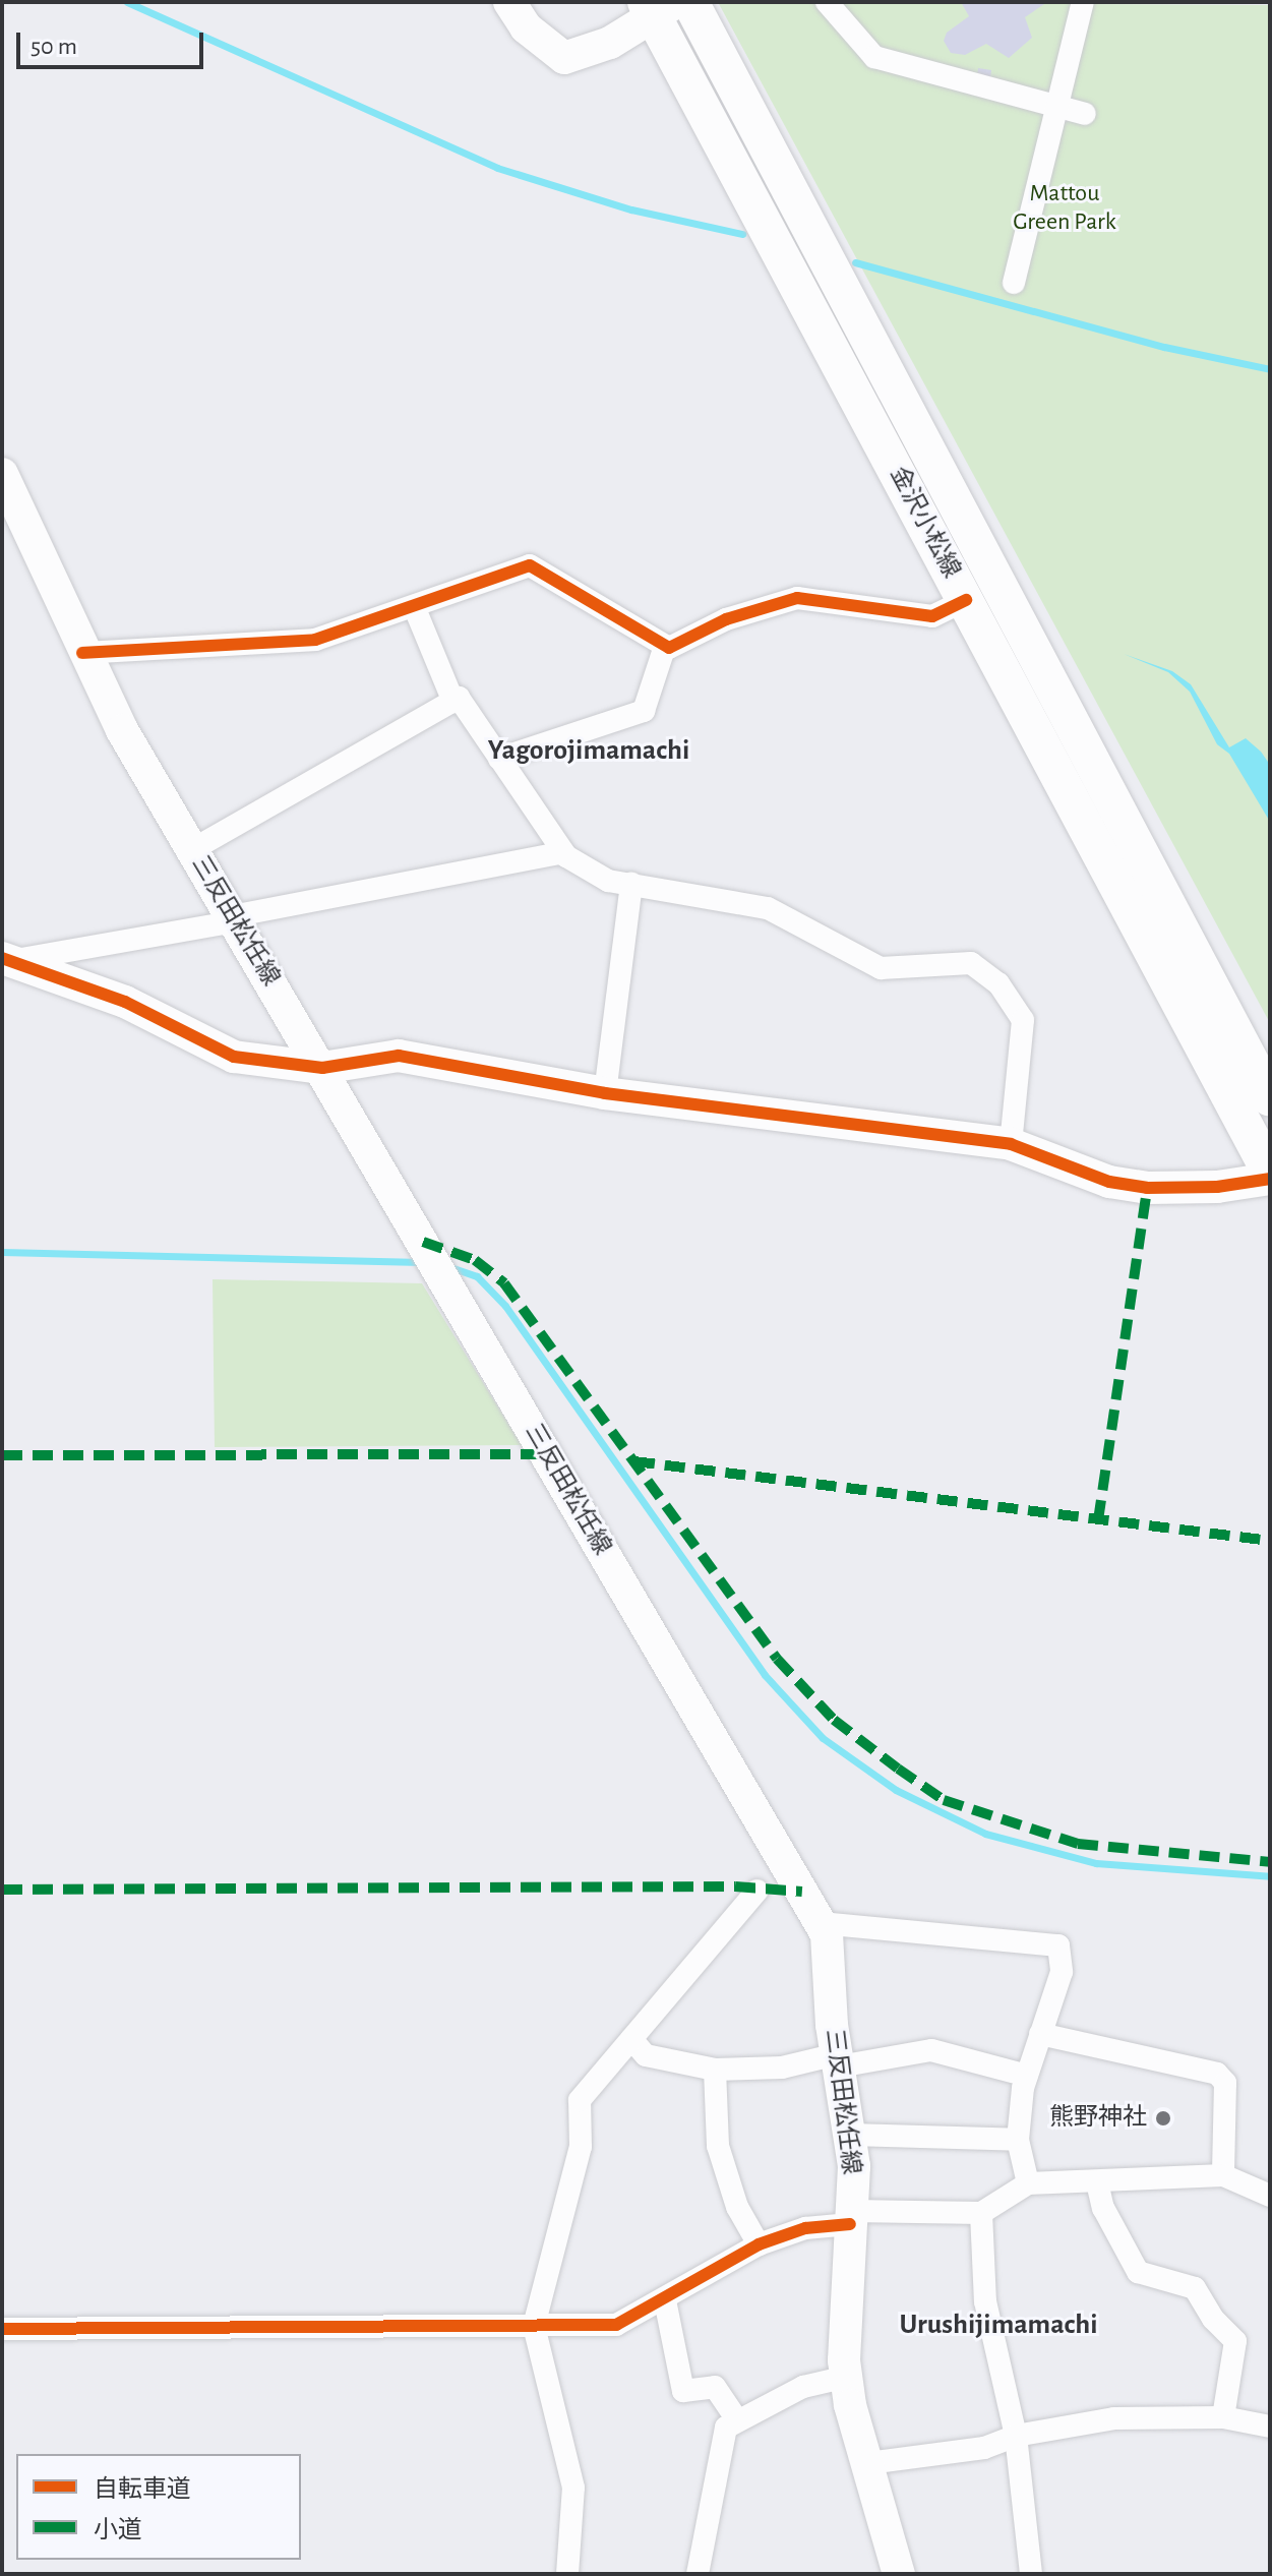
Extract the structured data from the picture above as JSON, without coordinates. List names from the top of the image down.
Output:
{
  "streets": {
    "main road": ["金沢小松線", "三反田松任線"]
  },
  "districts": ["Yagorojimamachi", "Urushijimamachi"],
  "parks": ["Mattou Green Park"],
  "places": ["熊野神社"],
  "legend": ["自転車道", "小道"],
  "scale_bar": "50 m"
}
